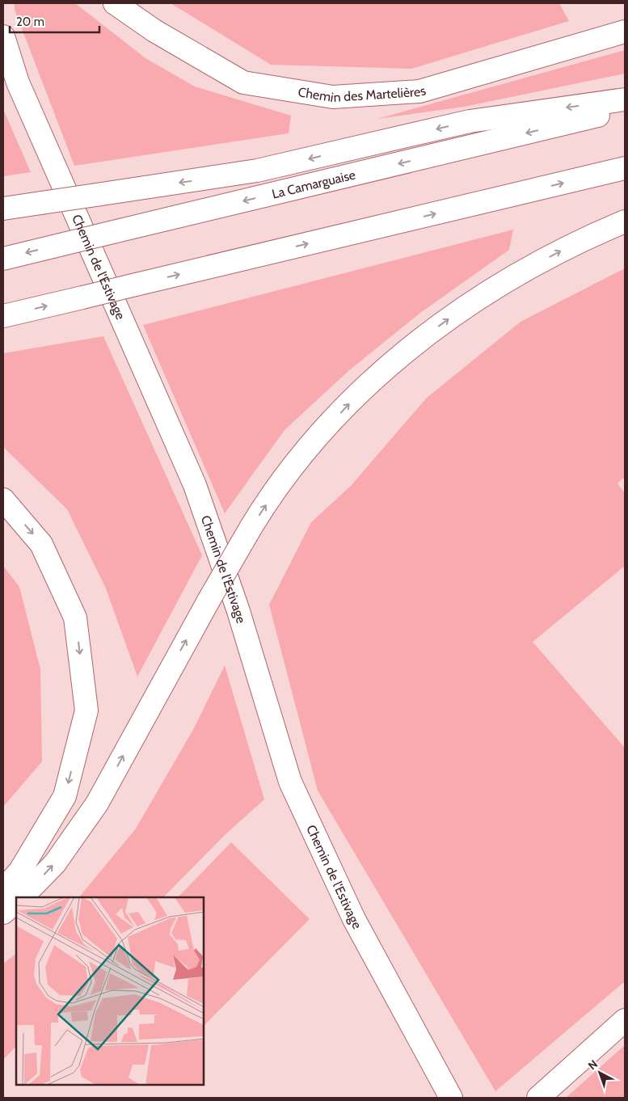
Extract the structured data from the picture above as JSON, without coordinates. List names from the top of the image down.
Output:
{
  "streets": {
    "main road": ["Chemin des Martelières", "La Camarguaise", "Chemin de l'Estivage"]
  },
  "scale_bar": "20 m",
  "north": "top left"
}
